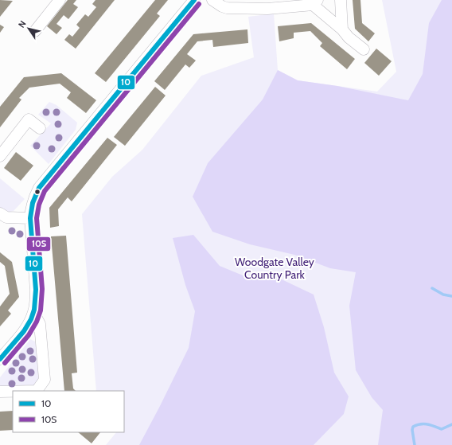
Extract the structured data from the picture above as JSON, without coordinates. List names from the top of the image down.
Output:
{
  "parks": ["Woodgate Valley Country Park"],
  "lines": ["transit line 10", "transit line 10S"],
  "legend": ["10", "10S"],
  "north": "top left"
}
